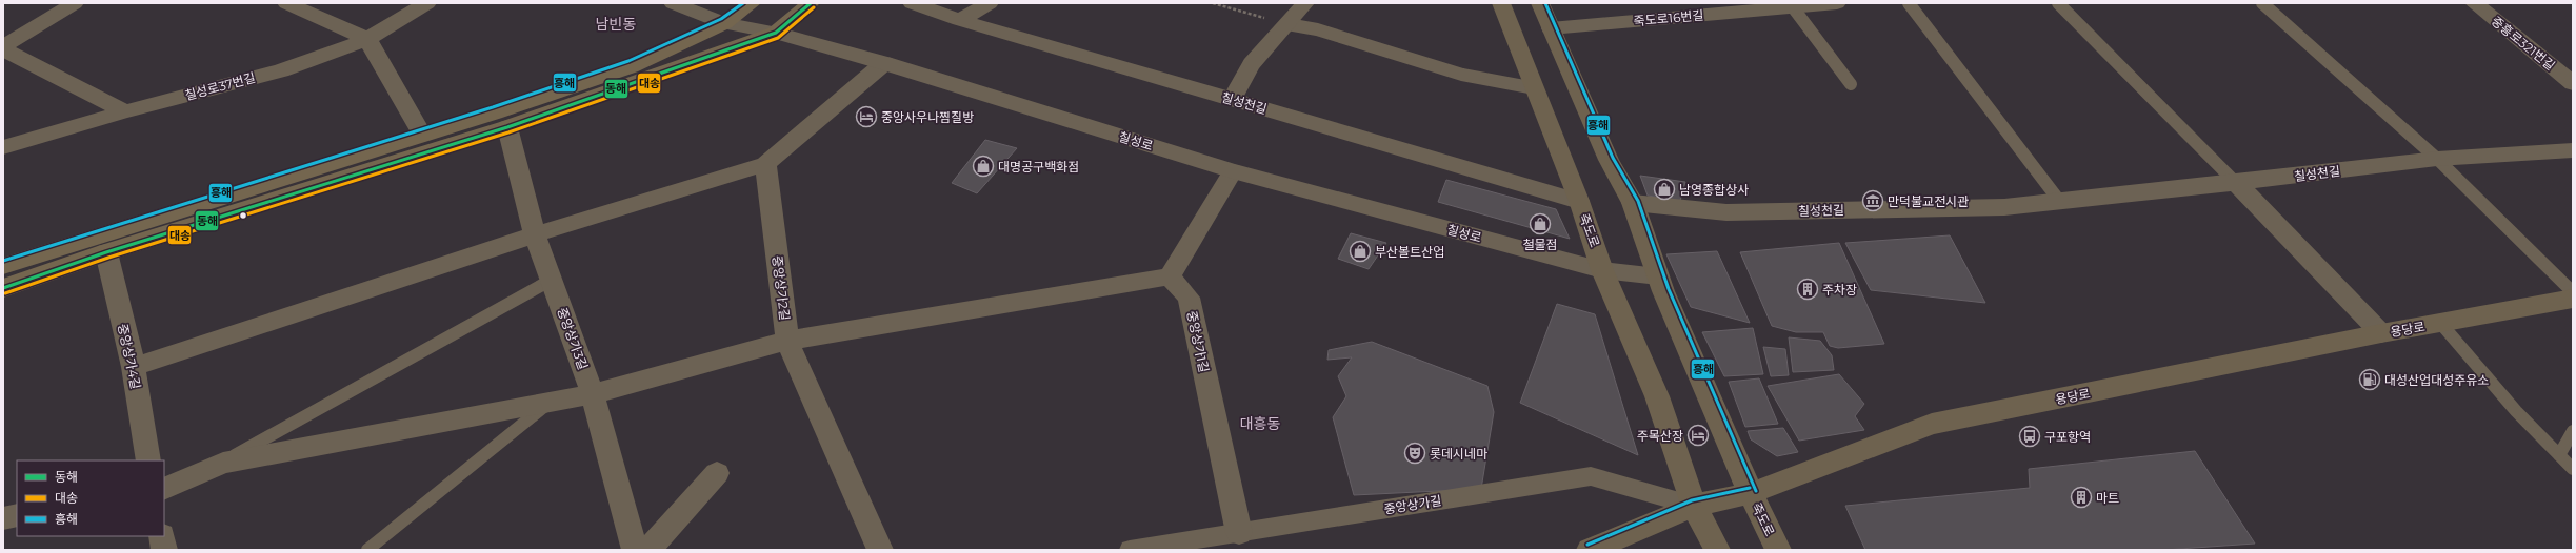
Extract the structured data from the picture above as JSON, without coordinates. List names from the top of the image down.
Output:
{
  "streets": {
    "main road": ["죽도로", "용당로"],
    "street": [
      "죽도로16번길",
      "중흥로321번길",
      "칠성로37번길",
      "칠성천길",
      "칠성로",
      "중앙상가2길",
      "중앙상가3길",
      "중앙상가1길",
      "중앙상가4길",
      "중앙상가길"
    ]
  },
  "crossings": [
    ["죽도로16번길", "죽도로"],
    ["칠성천길", "죽도로"],
    ["칠성로", "죽도로"],
    ["죽도로", "용당로"],
    ["죽도로", "중앙상가길"],
    ["용당로", "중앙상가길"],
    ["중앙상가1길", "중앙상가길"]
  ],
  "districts": ["남빈동", "대흥동"],
  "places": {
    "hotel": ["중앙사우나찜질방", "주목산장"],
    "shop": [
      "대명공구백화점",
      "남영종합상사",
      "철물점",
      "부산볼트산업"
    ],
    "museum": ["만덕불교전시관"],
    "building": ["주차장", "마트"],
    "fuel station": ["대성산업대성주유소"],
    "bus stop": ["구포항역"],
    "theatre": ["롯데시네마"]
  },
  "lines": ["transit line 동해", "transit line 흥해", "transit line 대송"],
  "legend": ["동해", "대송", "흥해"]
}
